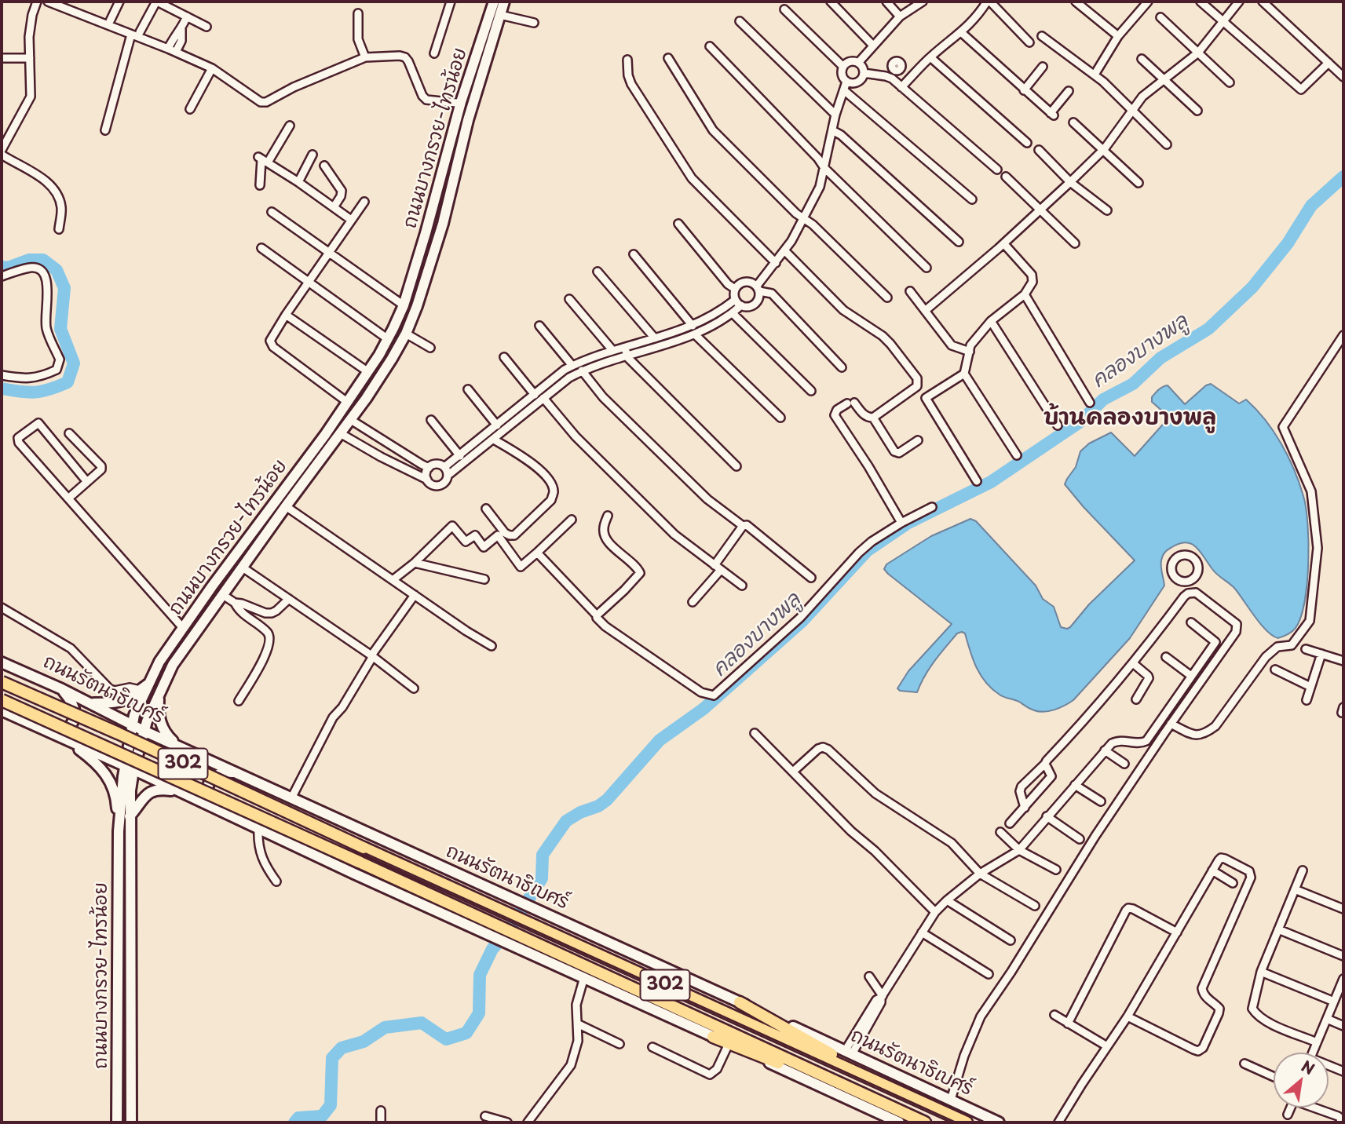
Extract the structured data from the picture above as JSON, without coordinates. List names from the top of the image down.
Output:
{
  "streets": {
    "main road": ["ถนนบางกรวย-ไทรน้อย", "ถนนรัตนาธิเบศร์", "302"]
  },
  "crossings": [
    ["ถนนบางกรวย-ไทรน้อย", "ถนนรัตนาธิเบศร์"],
    ["ถนนบางกรวย-ไทรน้อย", "302"]
  ],
  "districts": ["บ้านคลองบางพลู"],
  "water": ["คลองบางพลู"],
  "north": "top right"
}
